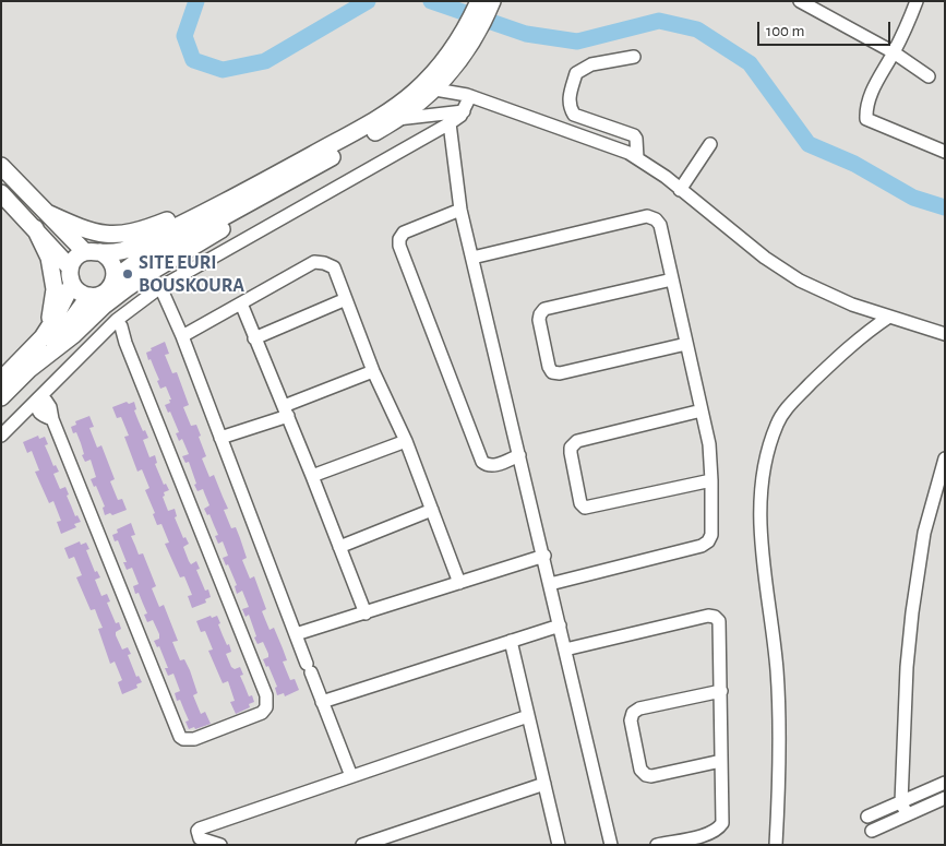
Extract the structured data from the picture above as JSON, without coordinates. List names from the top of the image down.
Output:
{
  "places": ["SITE EURI BOUSKOURA"],
  "scale_bar": "100 m"
}
